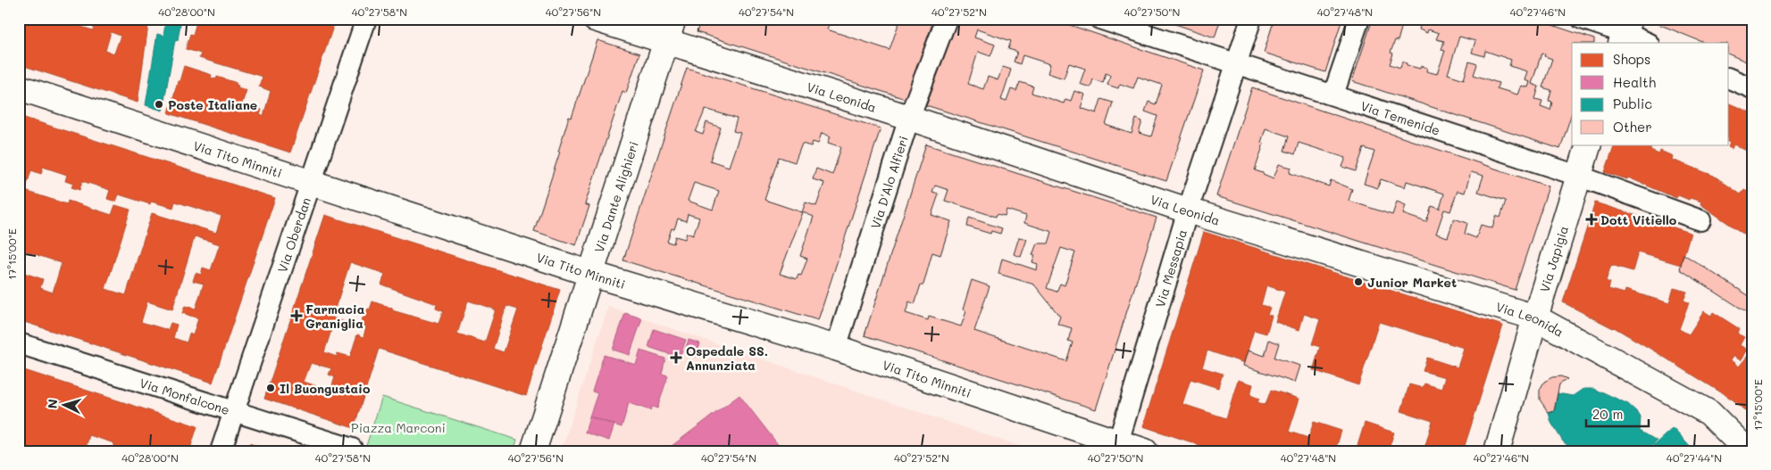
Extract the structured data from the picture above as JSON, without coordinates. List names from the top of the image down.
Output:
{
  "streets": {
    "street": [
      "Via Leonida",
      "Via Temenide",
      "Via Tito Minniti",
      "Via D'Alo Alfieri",
      "Via Dante Alighieri",
      "Via Oberdan",
      "Via Japigia",
      "Via Messapia",
      "Via Monfalcone"
    ]
  },
  "crossings": [
    ["Via Leonida", "Via D'Alo Alfieri"],
    ["Via Leonida", "Via Dante Alighieri"],
    ["Via Leonida", "Via Japigia"],
    ["Via Leonida", "Via Messapia"],
    ["Via Temenide", "Via Japigia"],
    ["Via Temenide", "Via Messapia"],
    ["Via Tito Minniti", "Via D'Alo Alfieri"],
    ["Via Tito Minniti", "Via Dante Alighieri"],
    ["Via Tito Minniti", "Via Oberdan"],
    ["Via Tito Minniti", "Via Messapia"],
    ["Via Oberdan", "Via Monfalcone"]
  ],
  "parks": ["Piazza Marconi"],
  "places": {
    "other": ["Poste Italiane", "Junior Market", "Il Buongustaio"],
    "health": ["Dott Vitiello", "Farmacia Graniglia", "Ospedale SS. Annunziata"]
  },
  "legend": [
    "Shops",
    "Health",
    "Public",
    "Other"
  ],
  "scale_bar": "20 m",
  "north": "left",
  "coordinates": [
    "40°28'00\"N",
    "40°27'58\"N",
    "40°27'56\"N",
    "40°27'54\"N",
    "40°27'52\"N",
    "40°27'50\"N",
    "40°27'48\"N",
    "40°27'46\"N",
    "17°15'00\"E",
    "40°27'44\"N"
  ]
}
